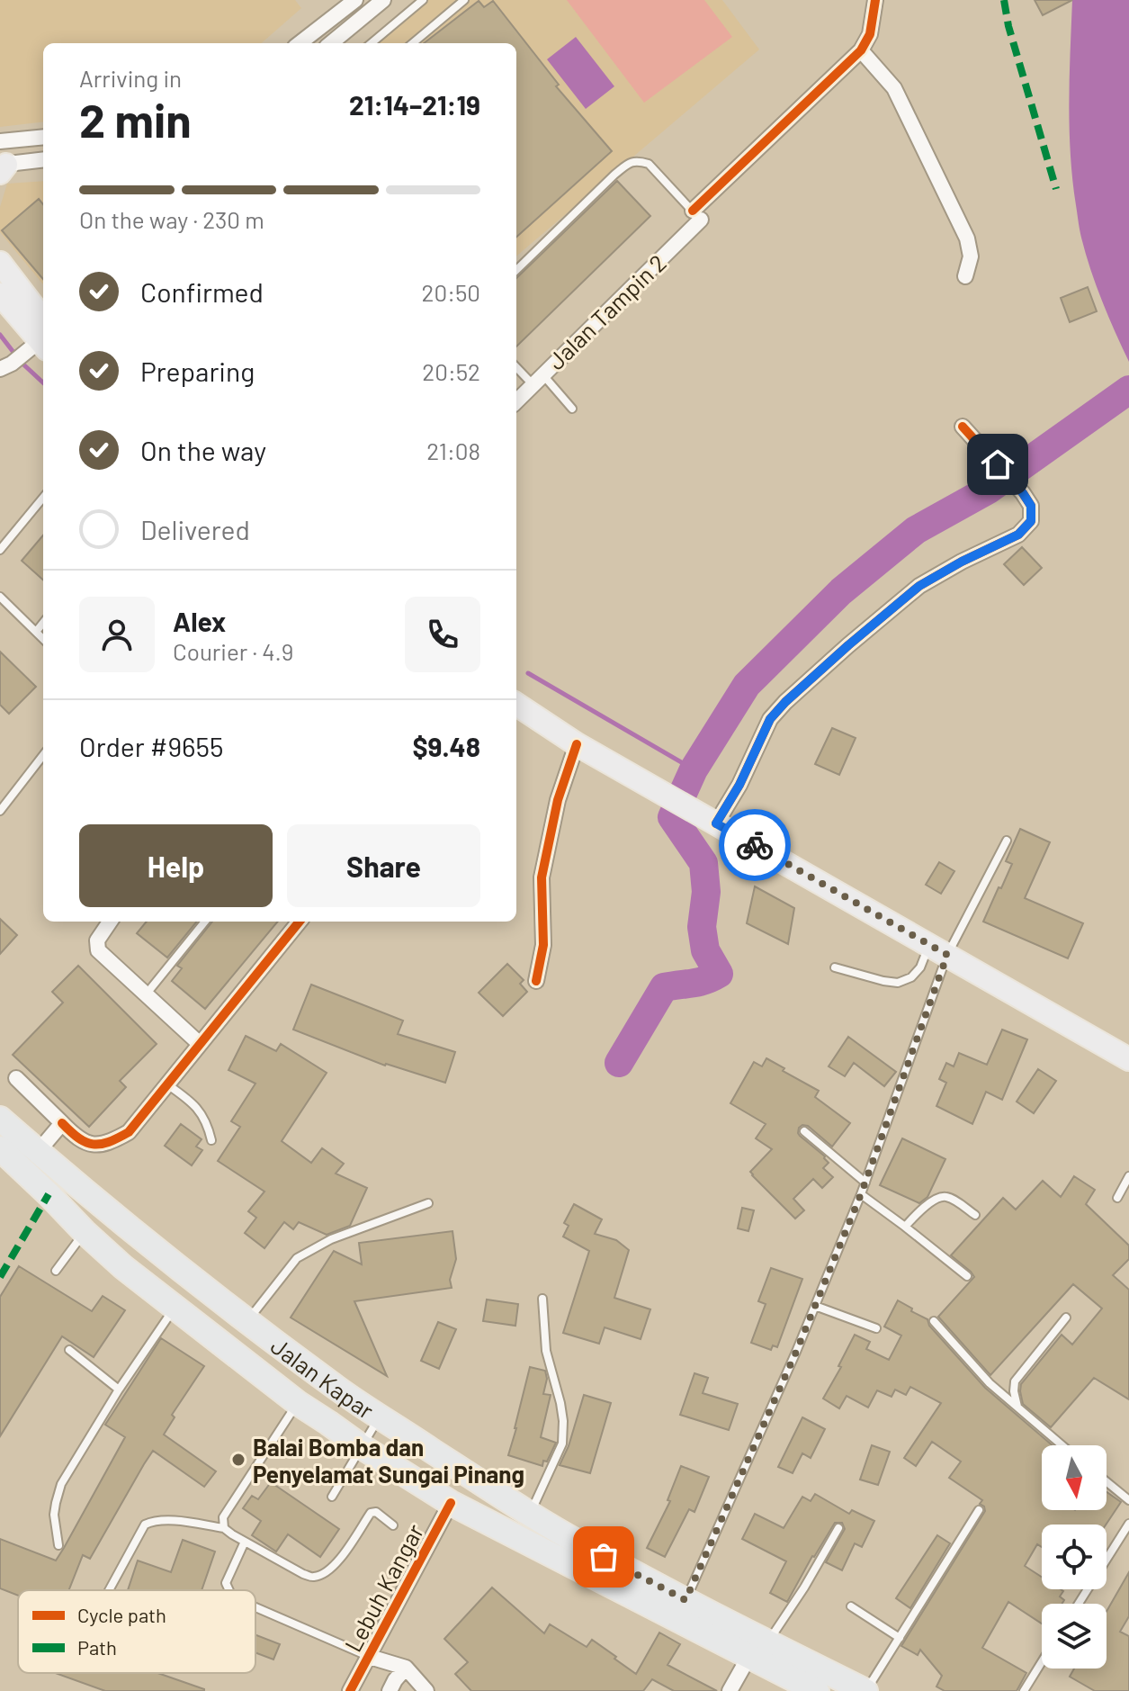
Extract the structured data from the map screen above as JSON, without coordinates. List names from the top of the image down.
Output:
{
  "streets": {
    "highway": ["Jalan Kapar"],
    "street": ["Jalan Tampin 2", "Lebuh Kangar"]
  },
  "crossings": [
    ["Jalan Kapar", "Lebuh Kangar"]
  ],
  "places": ["Balai Bomba dan Penyelamat Sungai Pinang"],
  "legend": ["Cycle path", "Path"],
  "north": "bottom",
  "page": {
    "heading": ["2 min", "Arriving in", "21:14–21:19"],
    "panel": [
      "Alex",
      "Courier · 4.9",
      "Order #9655",
      "$9.48"
    ],
    "bar": "On the way · 230 m",
    "list": [
      ["Confirmed", "20:50"],
      ["Preparing", "20:52"],
      ["On the way", "21:08"],
      "Delivered"
    ],
    "buttons": ["Help", "Share"]
  }
}
